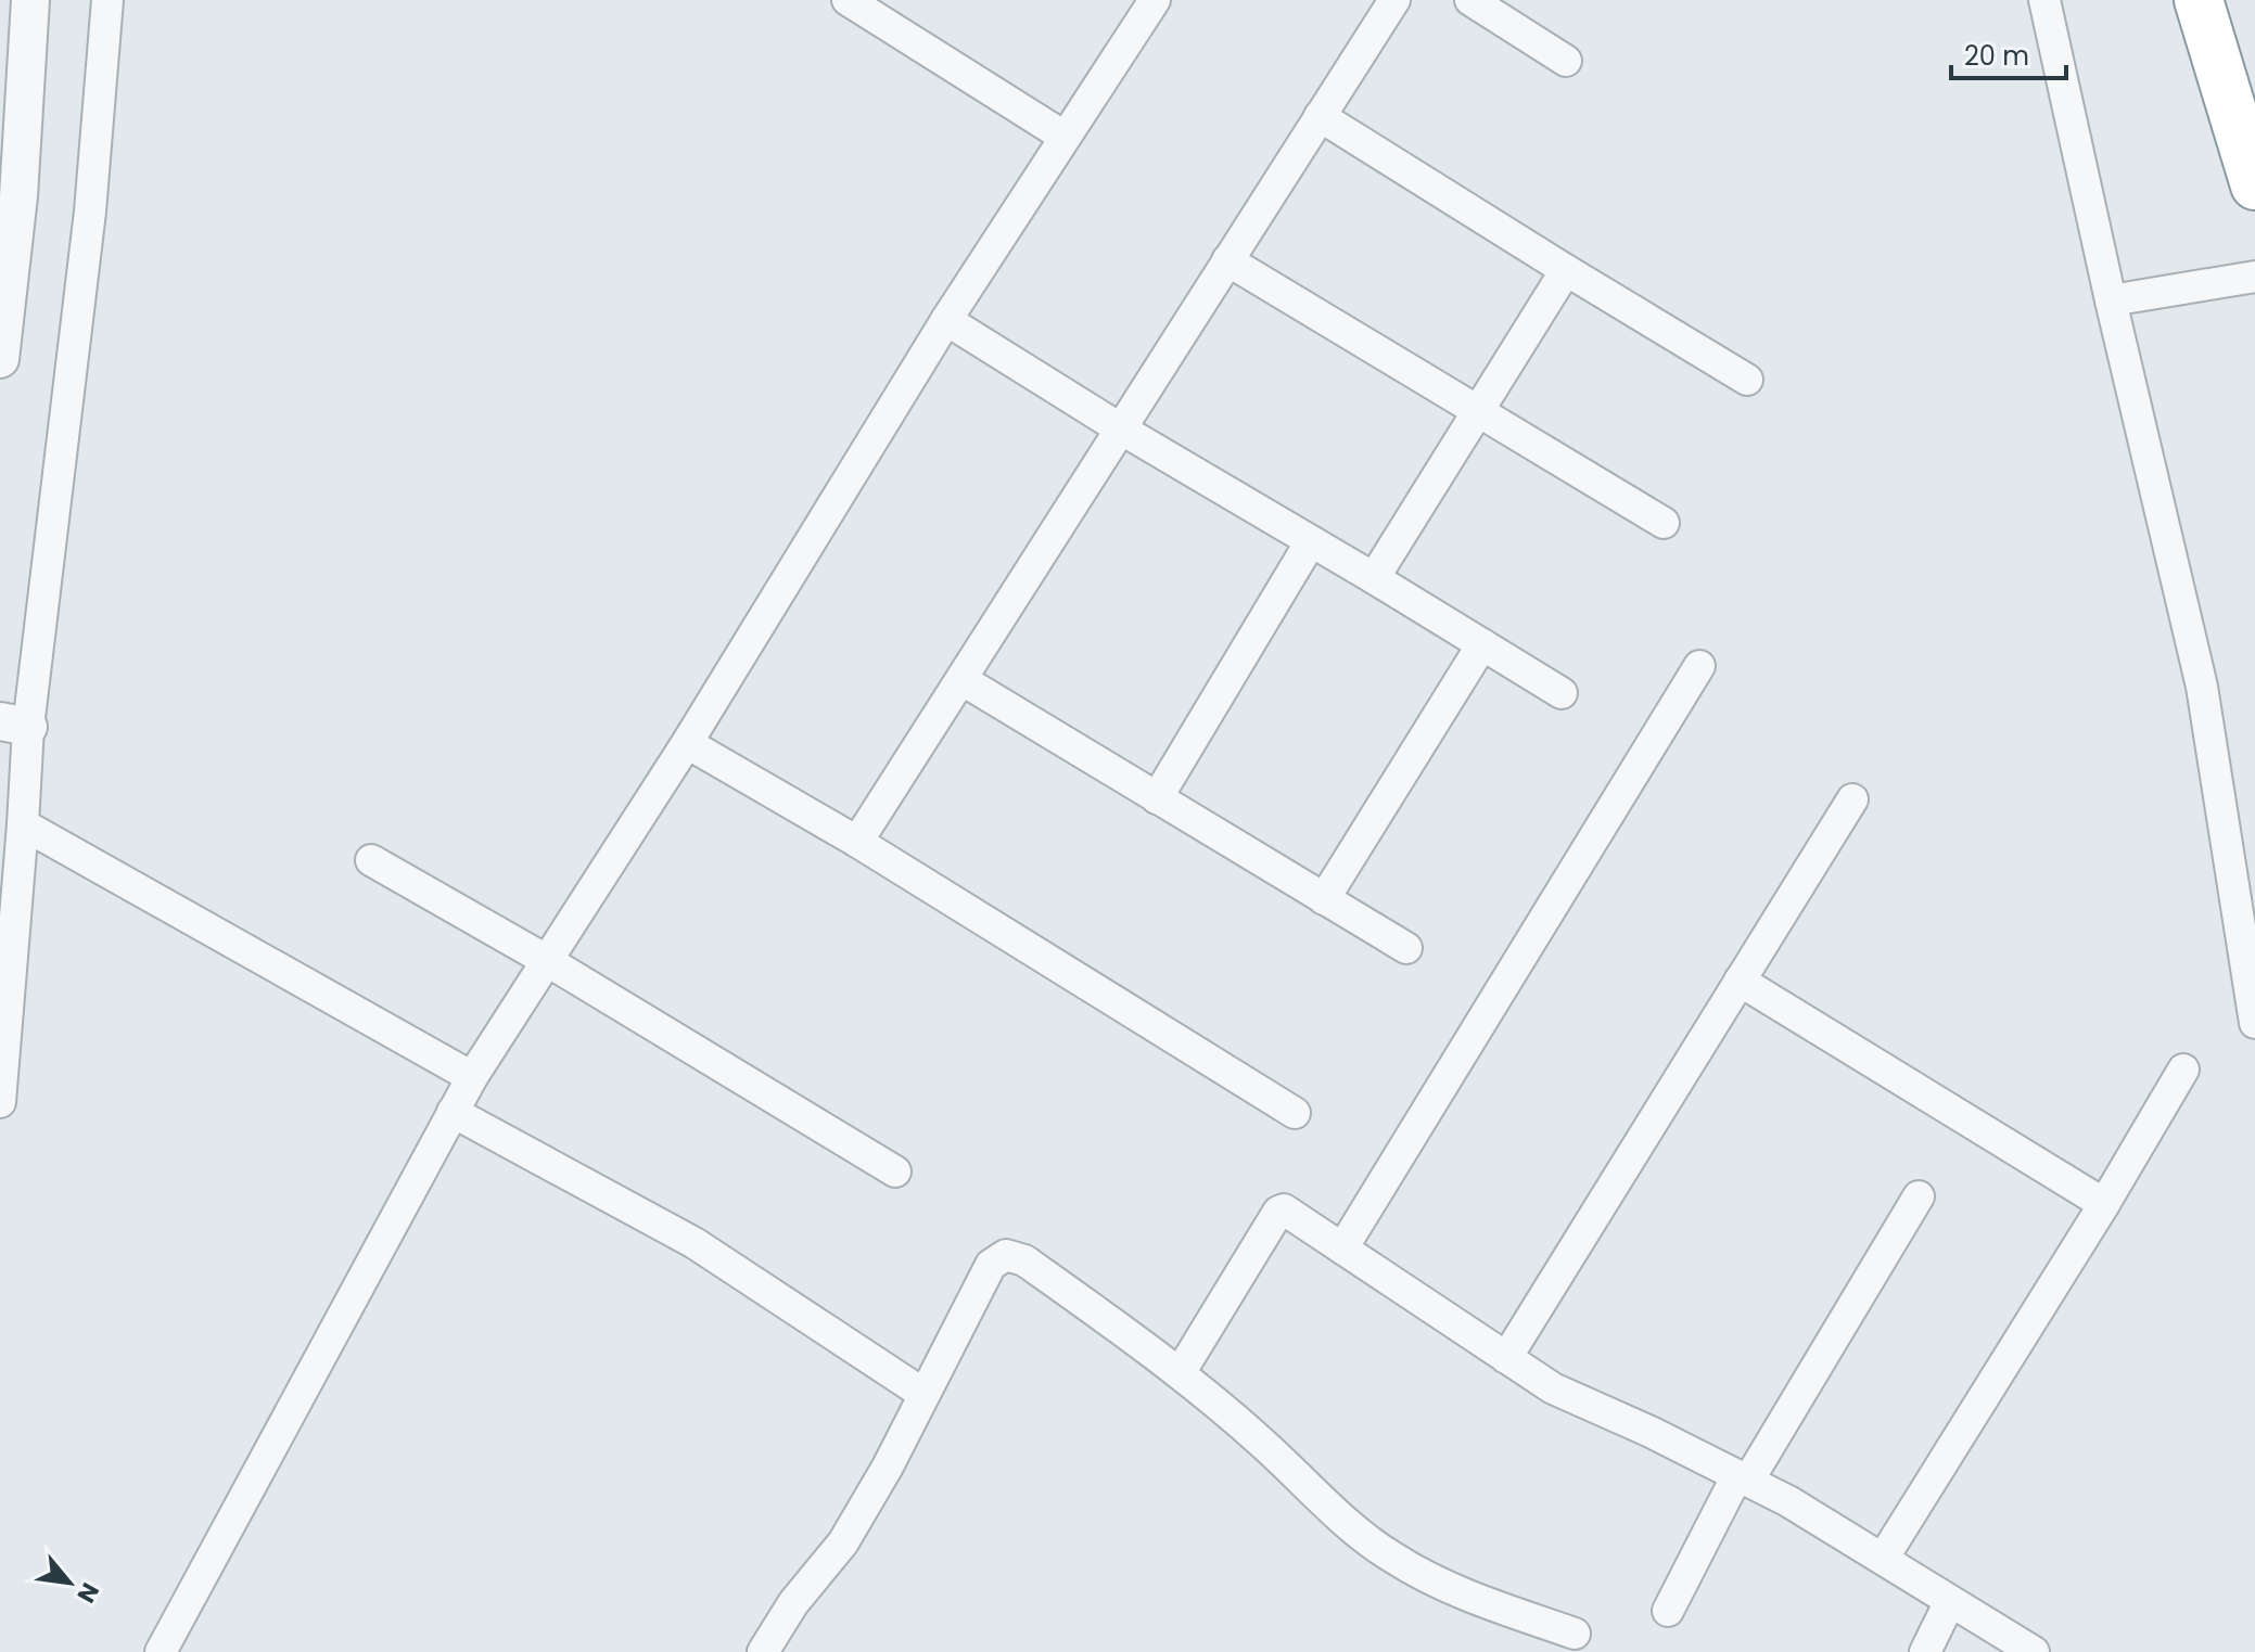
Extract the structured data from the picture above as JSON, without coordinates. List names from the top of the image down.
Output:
{
  "scale_bar": "20 m",
  "north": "bottom right"
}
